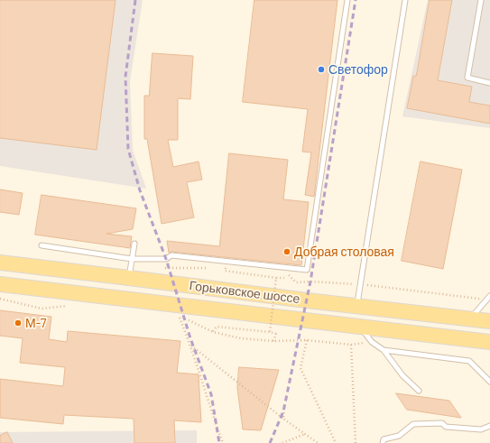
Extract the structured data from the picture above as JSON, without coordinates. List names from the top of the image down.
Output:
{
  "streets": {
    "main road": ["Горьковское шоссе"]
  },
  "places": ["Светофор", "Добрая столовая", "М-7"]
}
